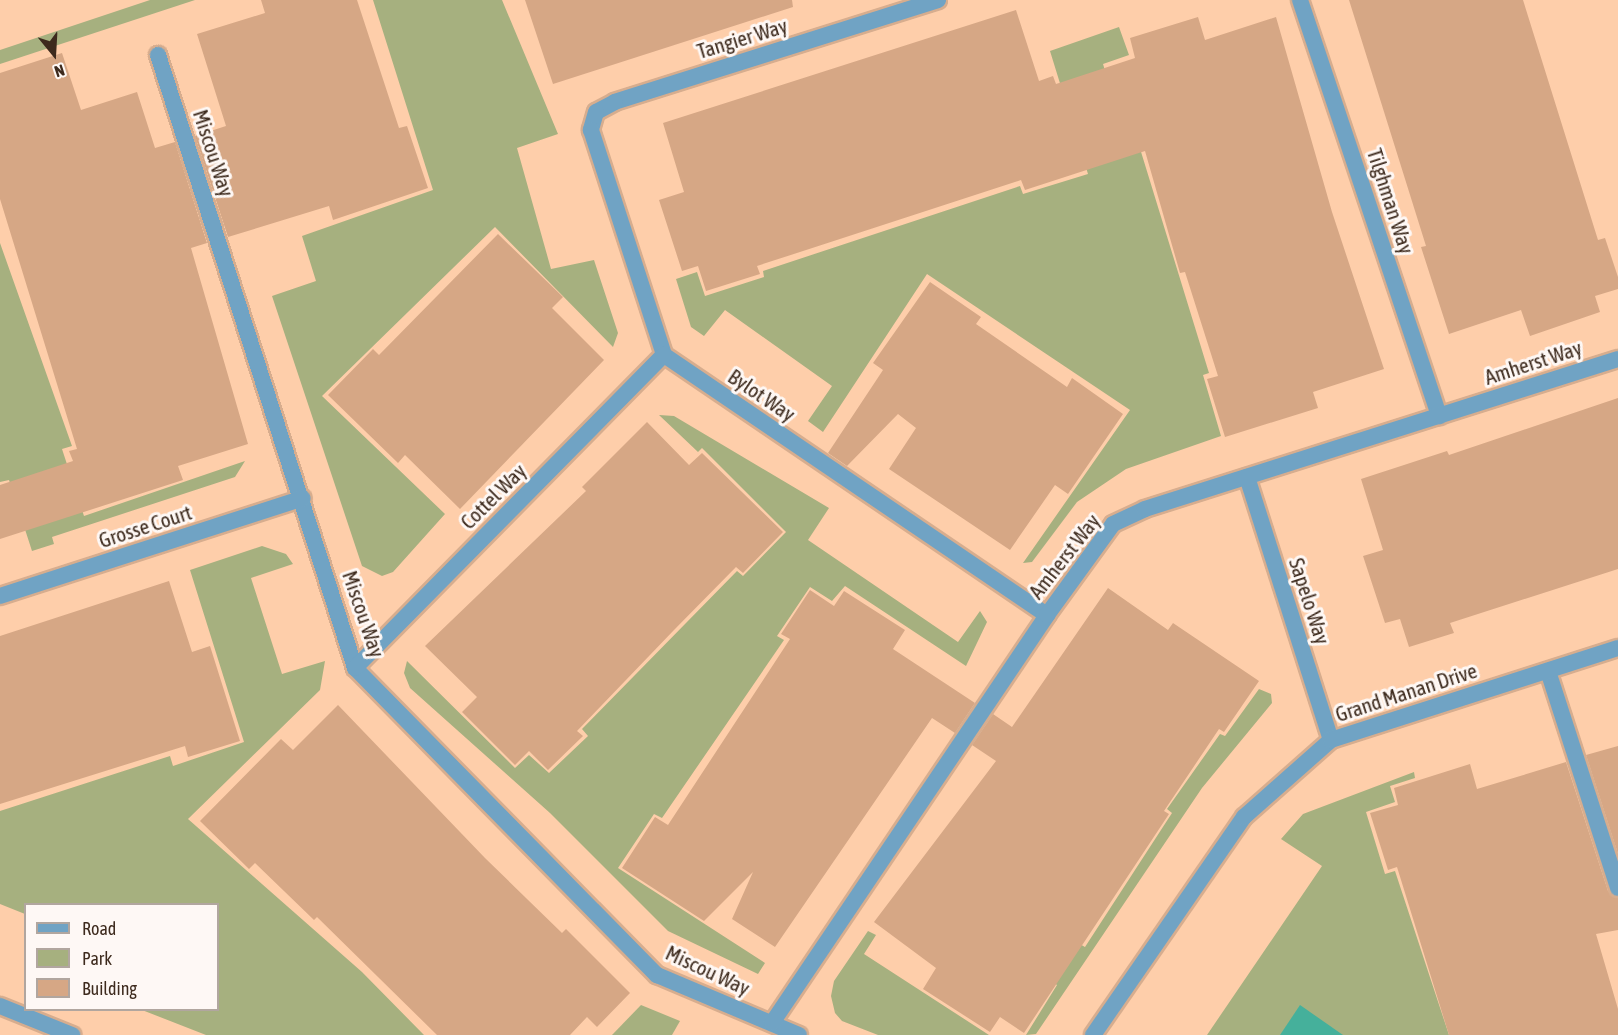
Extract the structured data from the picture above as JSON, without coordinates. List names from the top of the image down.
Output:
{
  "streets": {
    "street": [
      "Tangier Way",
      "Miscou Way",
      "Tilghman Way",
      "Amherst Way",
      "Bylot Way",
      "Cottel Way",
      "Grosse Court",
      "Sapelo Way",
      "Grand Manan Drive"
    ]
  },
  "crossings": [
    ["Tangier Way", "Bylot Way"],
    ["Tangier Way", "Cottel Way"],
    ["Miscou Way", "Amherst Way"],
    ["Miscou Way", "Cottel Way"],
    ["Miscou Way", "Grosse Court"],
    ["Tilghman Way", "Amherst Way"],
    ["Amherst Way", "Bylot Way"],
    ["Amherst Way", "Sapelo Way"],
    ["Bylot Way", "Cottel Way"],
    ["Sapelo Way", "Grand Manan Drive"]
  ],
  "legend": ["Road", "Park", "Building"],
  "north": "bottom"
}
